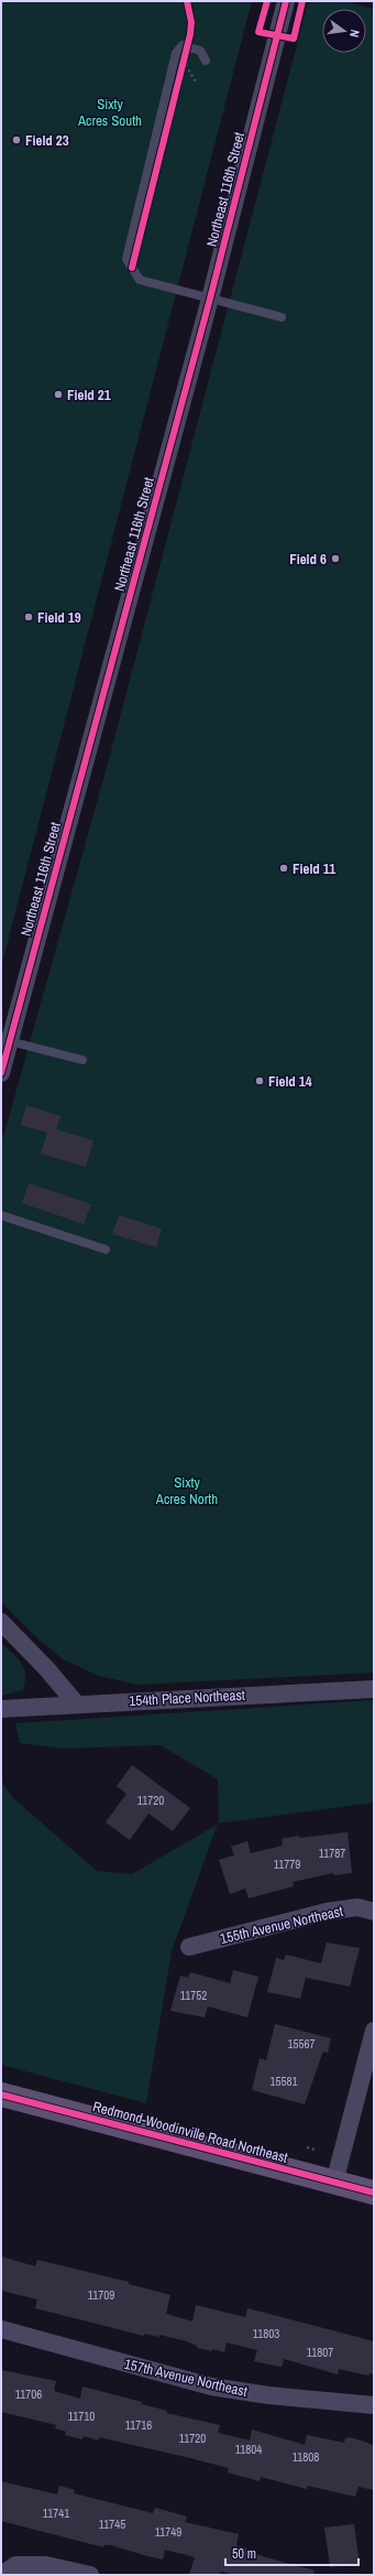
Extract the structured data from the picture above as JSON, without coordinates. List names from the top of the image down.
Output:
{
  "streets": {
    "main road": ["Redmond-Woodinville Road Northeast"],
    "street": [
      "Northeast 116th Street",
      "154th Place Northeast",
      "155th Avenue Northeast",
      "157th Avenue Northeast"
    ]
  },
  "parks": ["Sixty Acres South", "Sixty Acres North"],
  "places": [
    "Field 23",
    "Field 21",
    "Field 6",
    "Field 19",
    "Field 11",
    "Field 14"
  ],
  "house_numbers": [
    "11720",
    "11787",
    "11779",
    "11752",
    "15567",
    "15581",
    "11709",
    "11803",
    "11807",
    "11706",
    "11710",
    "11716",
    "11720",
    "11804",
    "11808",
    "11741",
    "11745",
    "11749"
  ],
  "scale_bar": "50 m",
  "north": "right"
}
